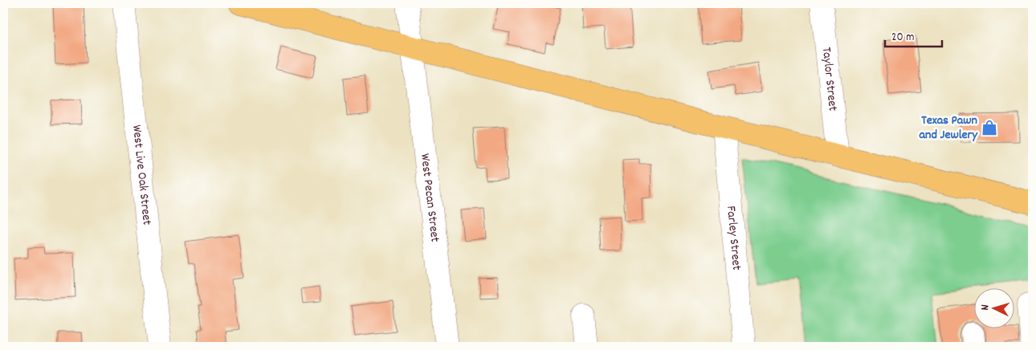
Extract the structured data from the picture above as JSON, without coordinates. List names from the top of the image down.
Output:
{
  "streets": {
    "street": [
      "Taylor Street",
      "West Live Oak Street",
      "West Pecan Street",
      "Farley Street"
    ]
  },
  "places": {
    "shop": ["Texas Pawn and Jewlery"]
  },
  "scale_bar": "20 m",
  "north": "left"
}
